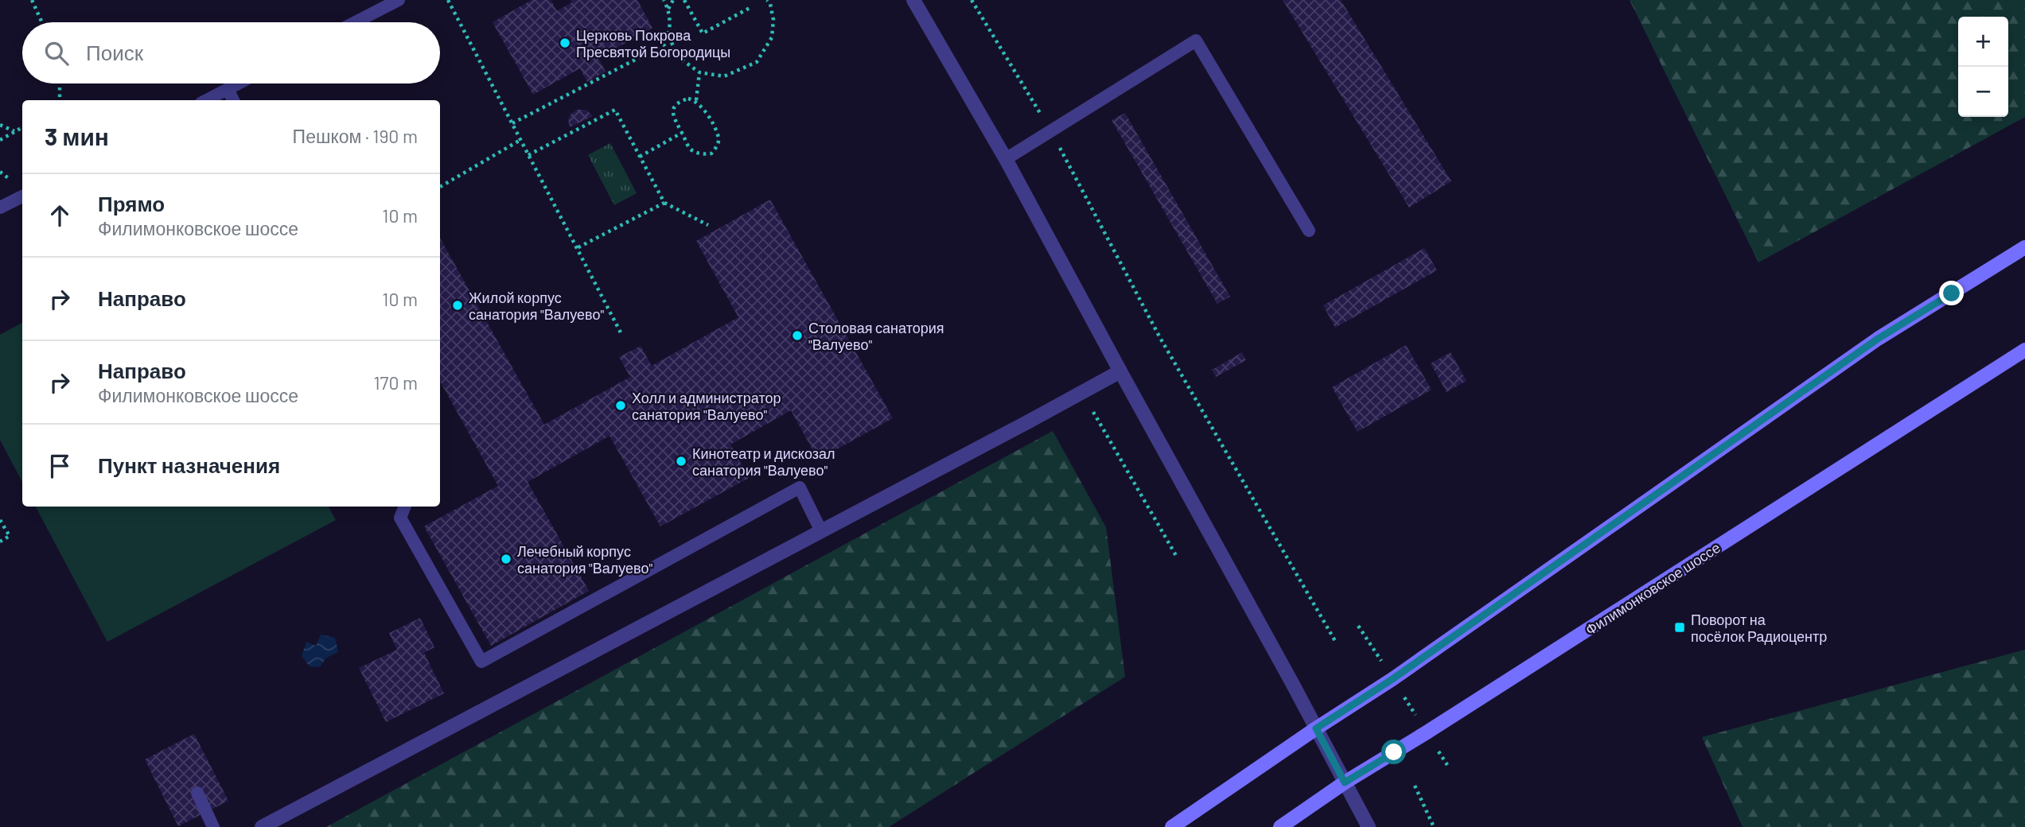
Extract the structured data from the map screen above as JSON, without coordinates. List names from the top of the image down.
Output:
{
  "streets": {
    "main road": ["Филимонковское шоссе"]
  },
  "places": {
    "other": [
      "Церковь Покрова Пресвятой Богородицы",
      "Жилой корпус санатория \"Валуево\"",
      "Столовая санатория \"Валуево\"",
      "Холл и администратор санатория \"Валуево\"",
      "Кинотеатр и дискозал санатория \"Валуево\"",
      "Лечебный корпус санатория \"Валуево\""
    ],
    "transit": ["Поворот на посёлок Радиоцентр"]
  },
  "page": {
    "map_buttons": ["+", "−"],
    "search": "Поиск",
    "heading": ["3 мин", "Пешком · 190 m"],
    "list": [
      ["Прямо", "Филимонковское шоссе", "10 m"],
      ["Направо", "10 m"],
      ["Направо", "Филимонковское шоссе", "170 m"],
      "Пункт назначения"
    ]
  }
}
